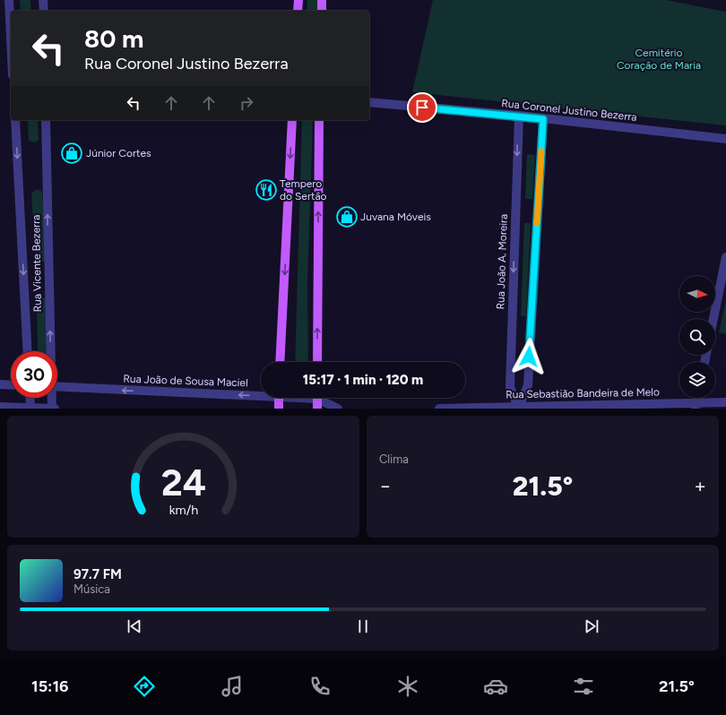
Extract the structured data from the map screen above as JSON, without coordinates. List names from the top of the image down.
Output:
{
  "streets": {
    "street": [
      "Rua Coronel Justino Bezerra",
      "Rua João A. Moreira",
      "Rua Vicente Bezerra",
      "Rua João de Sousa Maciel",
      "Rua Sebastião Bandeira de Melo"
    ]
  },
  "crossings": [
    ["Rua Coronel Justino Bezerra", "Rua João A. Moreira"],
    ["Rua João A. Moreira", "Rua Sebastião Bandeira de Melo"]
  ],
  "one_way": ["Rua João de Sousa Maciel"],
  "parks": ["Cemitério Coração de Maria"],
  "places": {
    "shop": ["Júnior Cortes", "Juvana Móveis"],
    "restaurant": ["Tempero do Sertão"]
  },
  "north": "right",
  "page": {
    "turn": ["80 m", "Rua Coronel Justino Bezerra"],
    "limit": "30",
    "trip": "15:17 · 1 min · 120 m",
    "tile": "Clima",
    "heat": ["−", "21.5°", "+"],
    "song": ["97.7 FM", "Música"],
    "tabs": ["15:16", "21.5°"],
    "gauge": ["24", "km/h"]
  }
}
